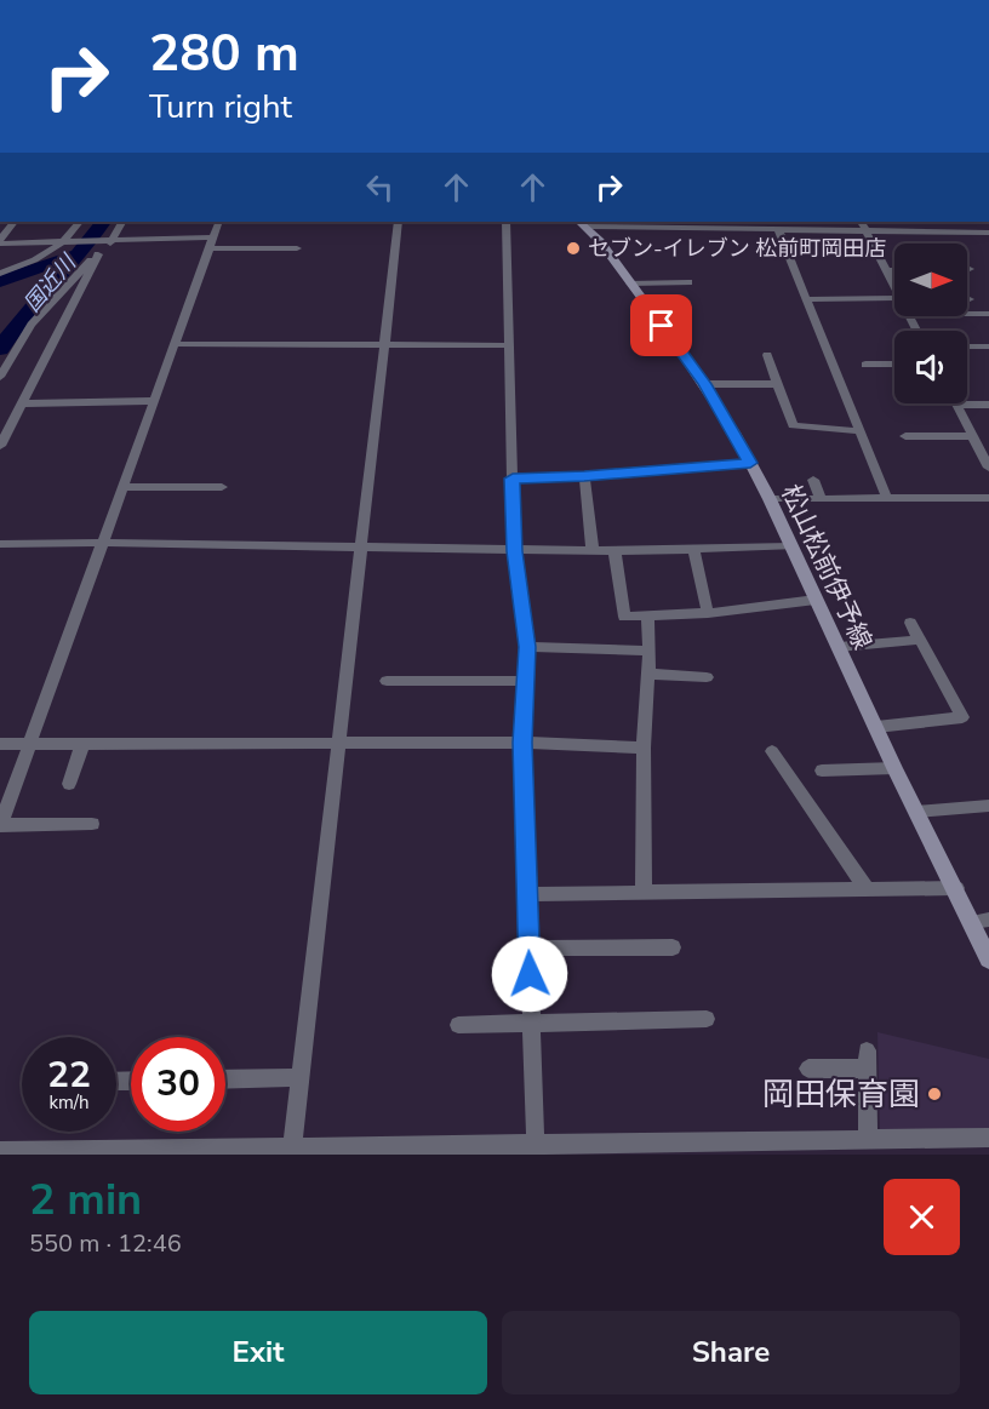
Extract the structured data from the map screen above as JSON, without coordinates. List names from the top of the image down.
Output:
{
  "streets": {
    "main road": ["松山松前伊予線"]
  },
  "water": ["国近川"],
  "places": ["セブン-イレブン 松前町岡田店", "岡田保育園"],
  "north": "right",
  "page": {
    "turn": ["280 m", "Turn right"],
    "speed": "22 km/h",
    "limit": "30",
    "heading": ["2 min", "550 m · 12:46"],
    "buttons": ["Exit", "Share"]
  }
}
